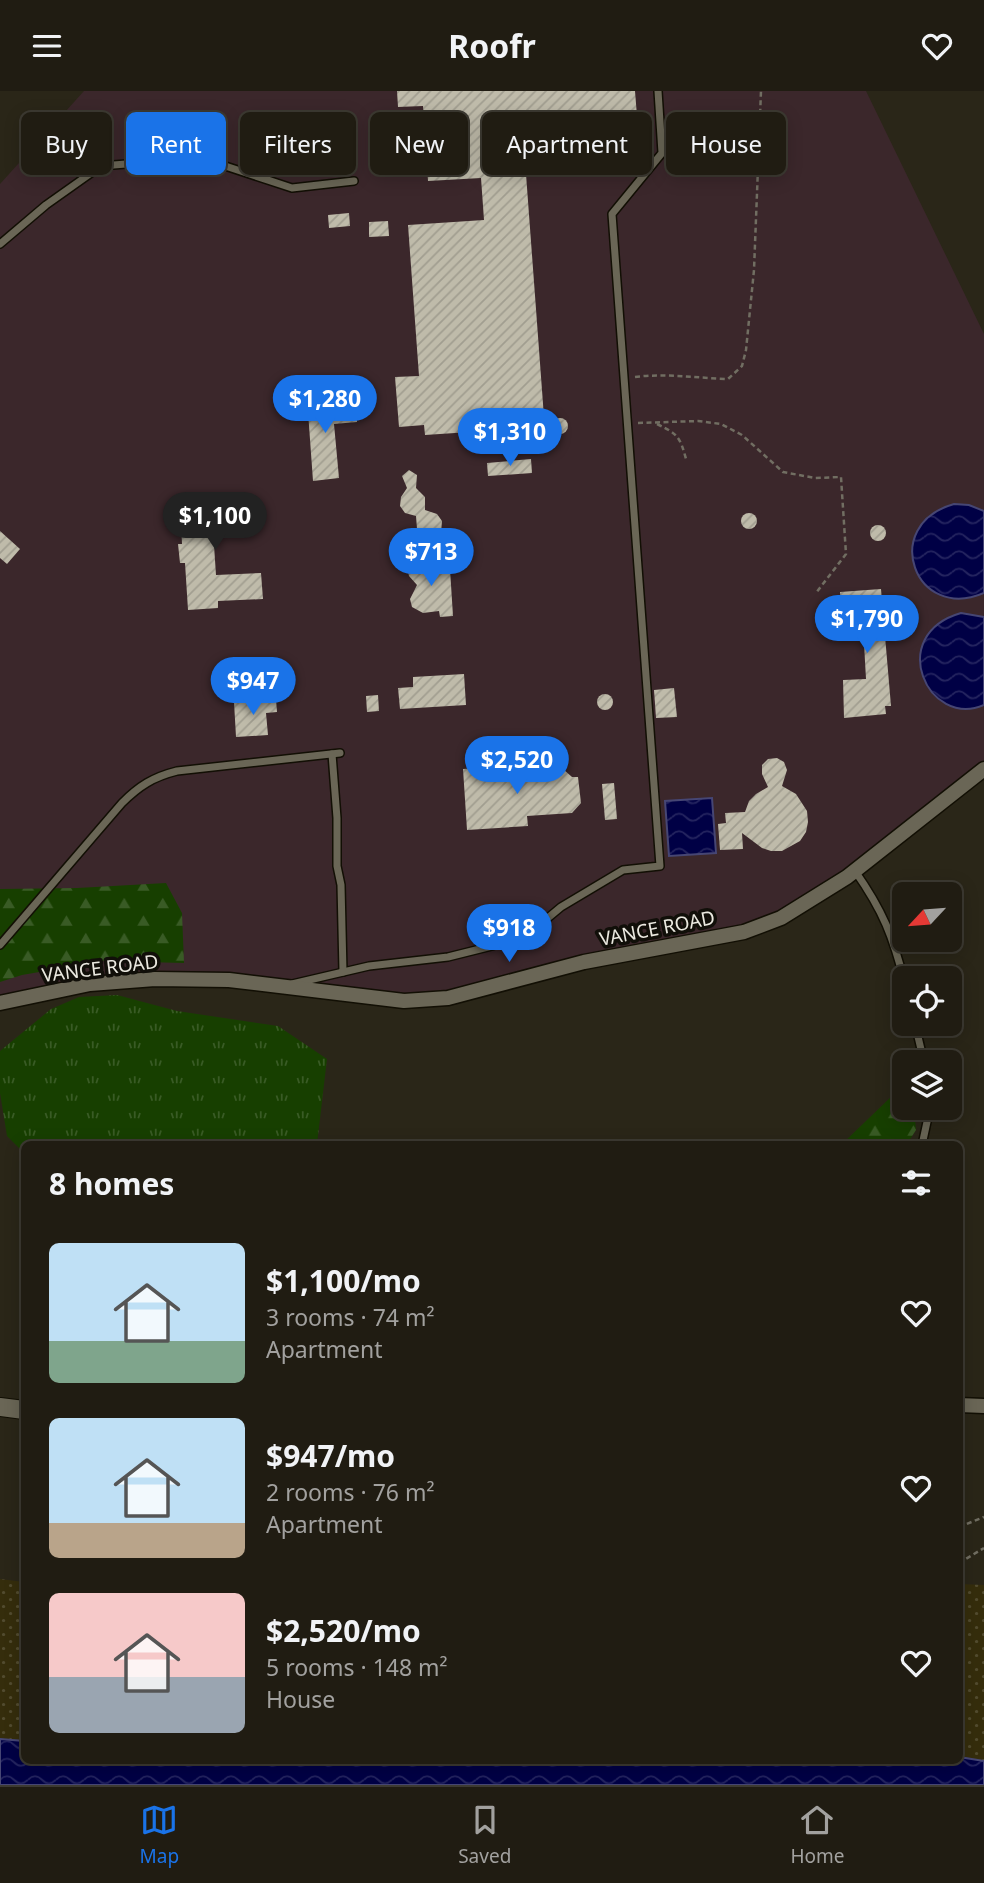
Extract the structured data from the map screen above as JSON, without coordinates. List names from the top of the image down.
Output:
{
  "streets": {
    "street": ["VANCE ROAD"]
  },
  "north": "bottom left",
  "page": {
    "header": "Roofr",
    "chip": [
      "Buy",
      "Rent",
      "Filters",
      "New",
      "Apartment",
      "House"
    ],
    "price": [
      "$1,280",
      "$1,310",
      "$1,100",
      "$713",
      "$1,790",
      "$947",
      "$2,520",
      "$918"
    ],
    "heading": "8 homes",
    "list": [
      {
        "name": "$1,100/mo",
        "note": "3 rooms · 74 m² · Apartment"
      },
      {
        "name": "$947/mo",
        "note": "2 rooms · 76 m² · Apartment"
      },
      {
        "name": "$2,520/mo",
        "note": "5 rooms · 148 m² · House"
      }
    ],
    "tabs": ["Map", "Saved", "Home"]
  }
}
